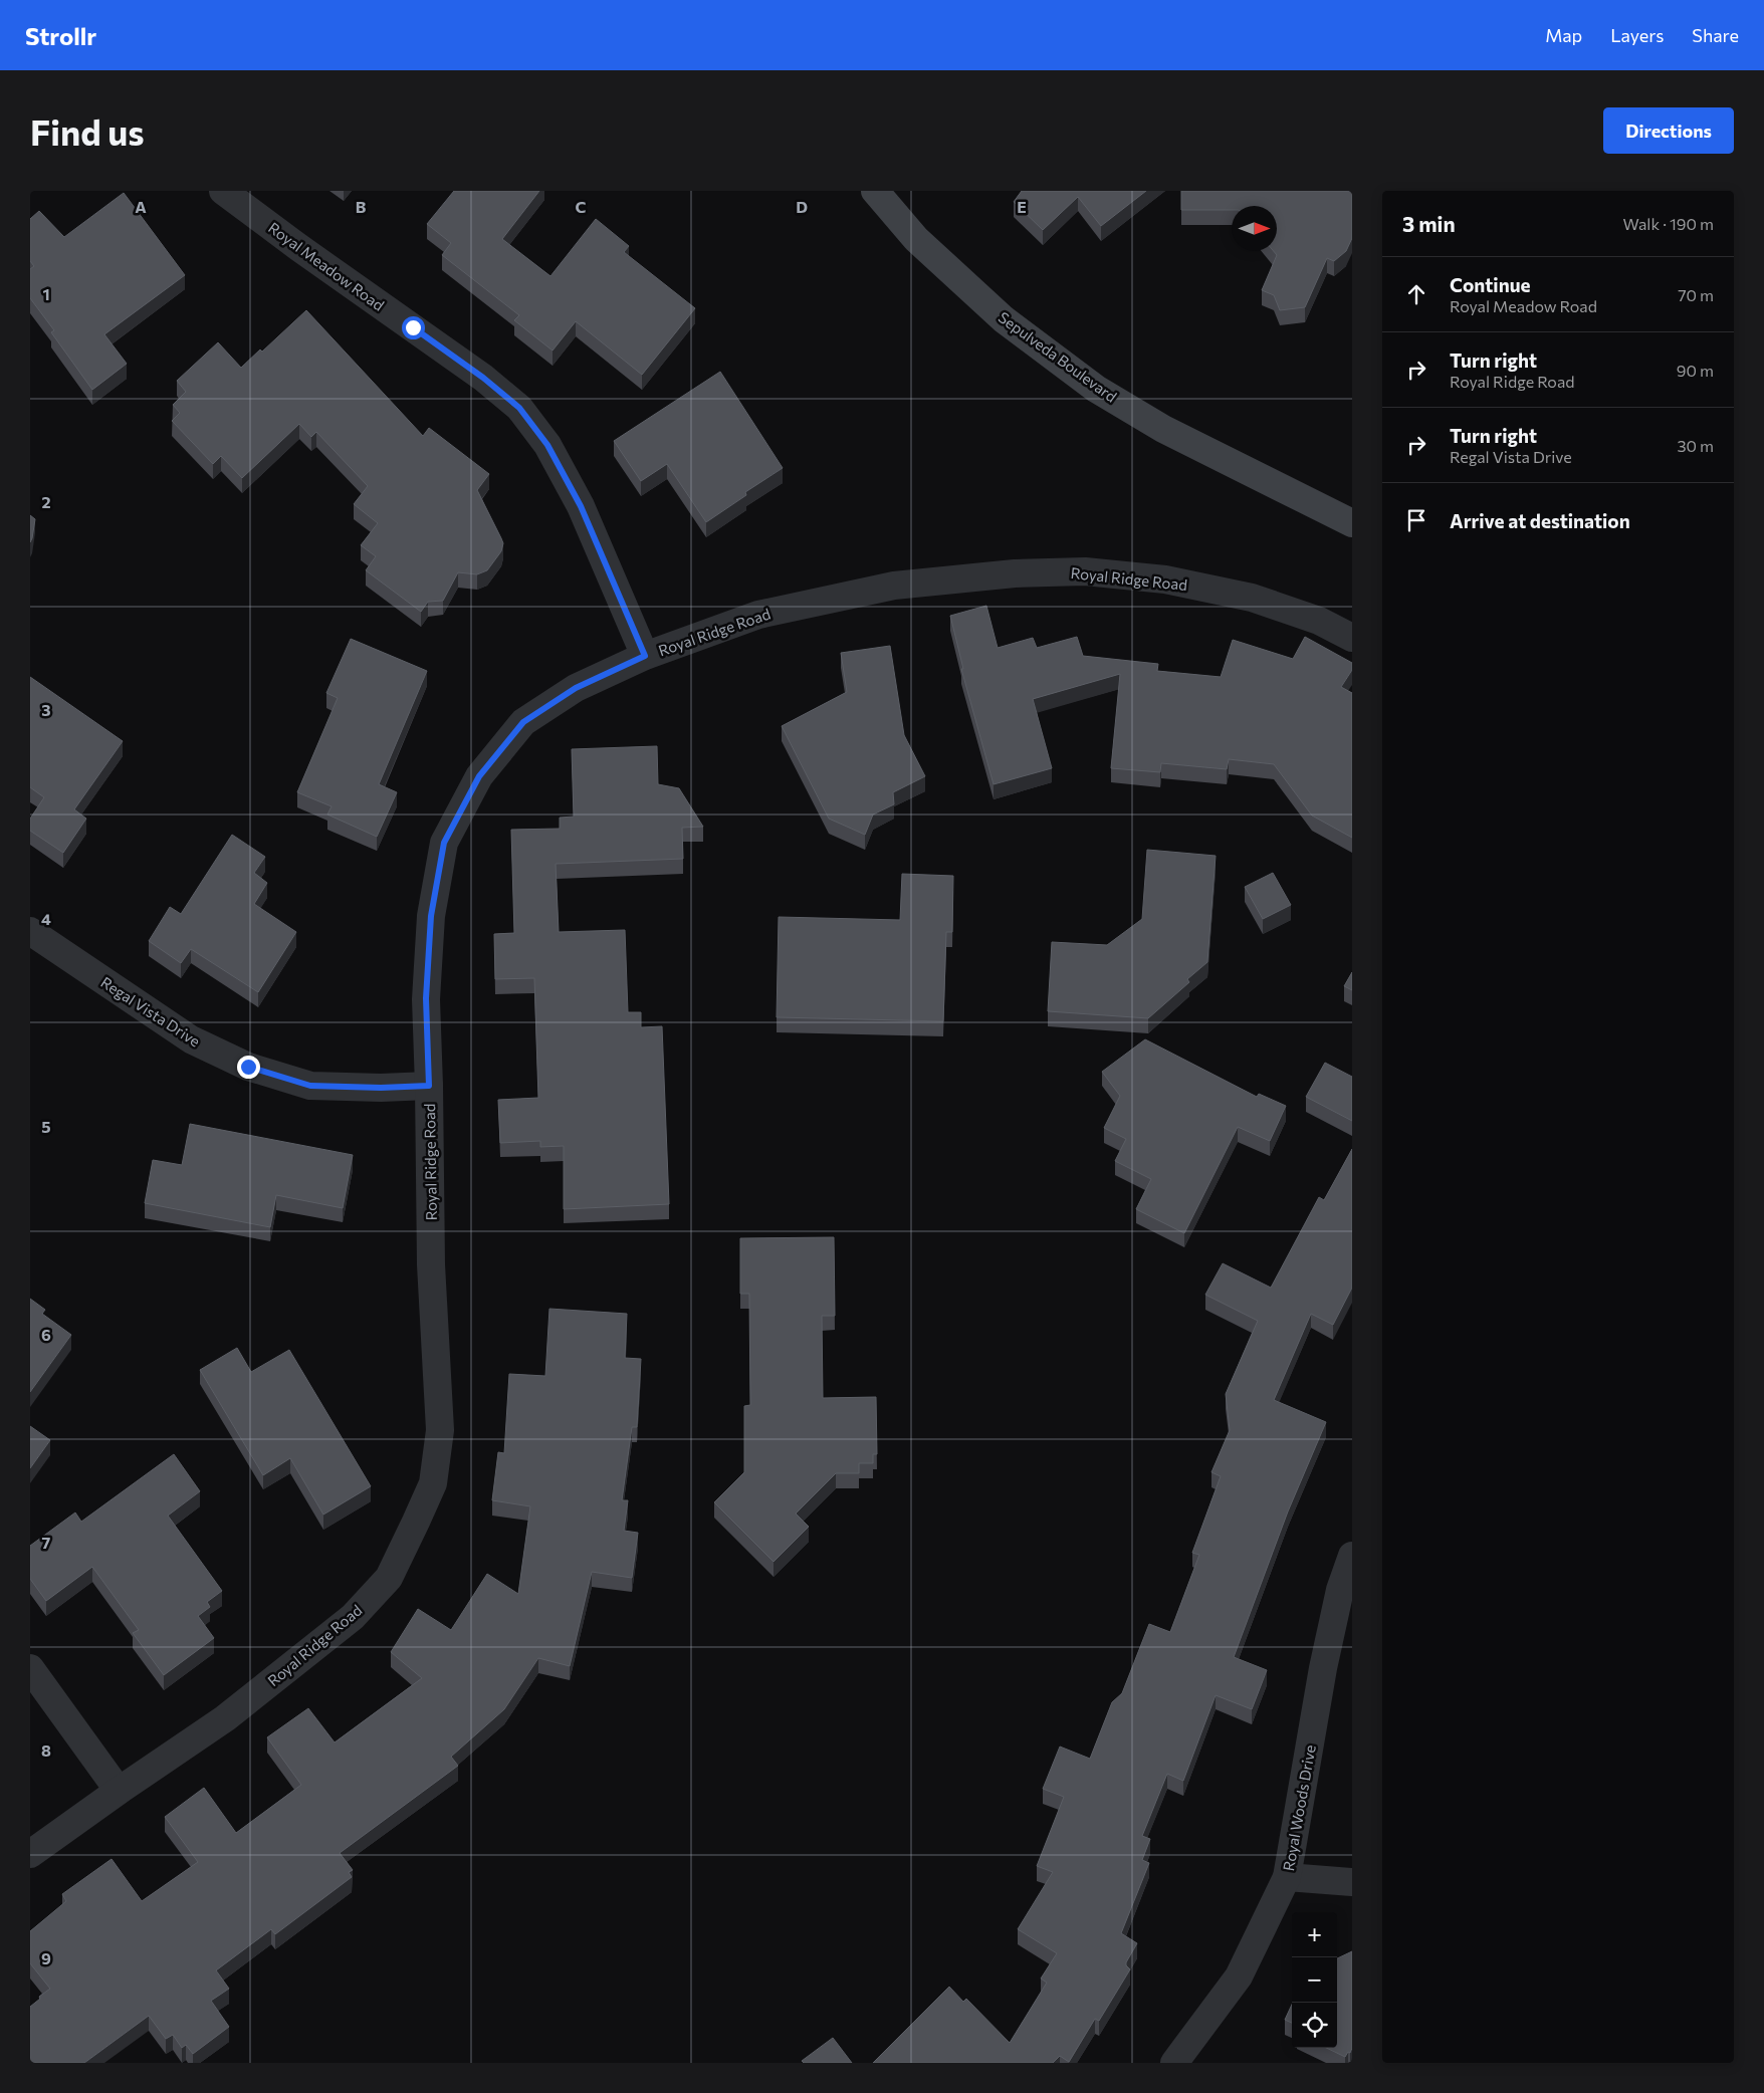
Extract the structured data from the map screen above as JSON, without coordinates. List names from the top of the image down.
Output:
{
  "streets": {
    "main road": ["Sepulveda Boulevard"],
    "street": [
      "Royal Meadow Road",
      "Royal Ridge Road",
      "Regal Vista Drive",
      "Royal Woods Drive"
    ]
  },
  "crossings": [
    ["Royal Meadow Road", "Royal Ridge Road"],
    ["Royal Ridge Road", "Regal Vista Drive"]
  ],
  "north": "right",
  "page": {
    "header": "Strollr",
    "nav": ["Map", "Layers", "Share"],
    "buttons": "Directions",
    "title": "Find us",
    "heading": ["3 min", "Walk · 190 m"],
    "list": [
      ["Continue", "Royal Meadow Road", "70 m"],
      ["Turn right", "Royal Ridge Road", "90 m"],
      ["Turn right", "Regal Vista Drive", "30 m"],
      "Arrive at destination"
    ],
    "map_buttons": ["+", "−"]
  },
  "grid": {
    "columns": [
      "A",
      "B",
      "C",
      "D",
      "E"
    ],
    "rows": [
      "1",
      "2",
      "3",
      "4",
      "5",
      "6",
      "7",
      "8",
      "9"
    ]
  }
}
